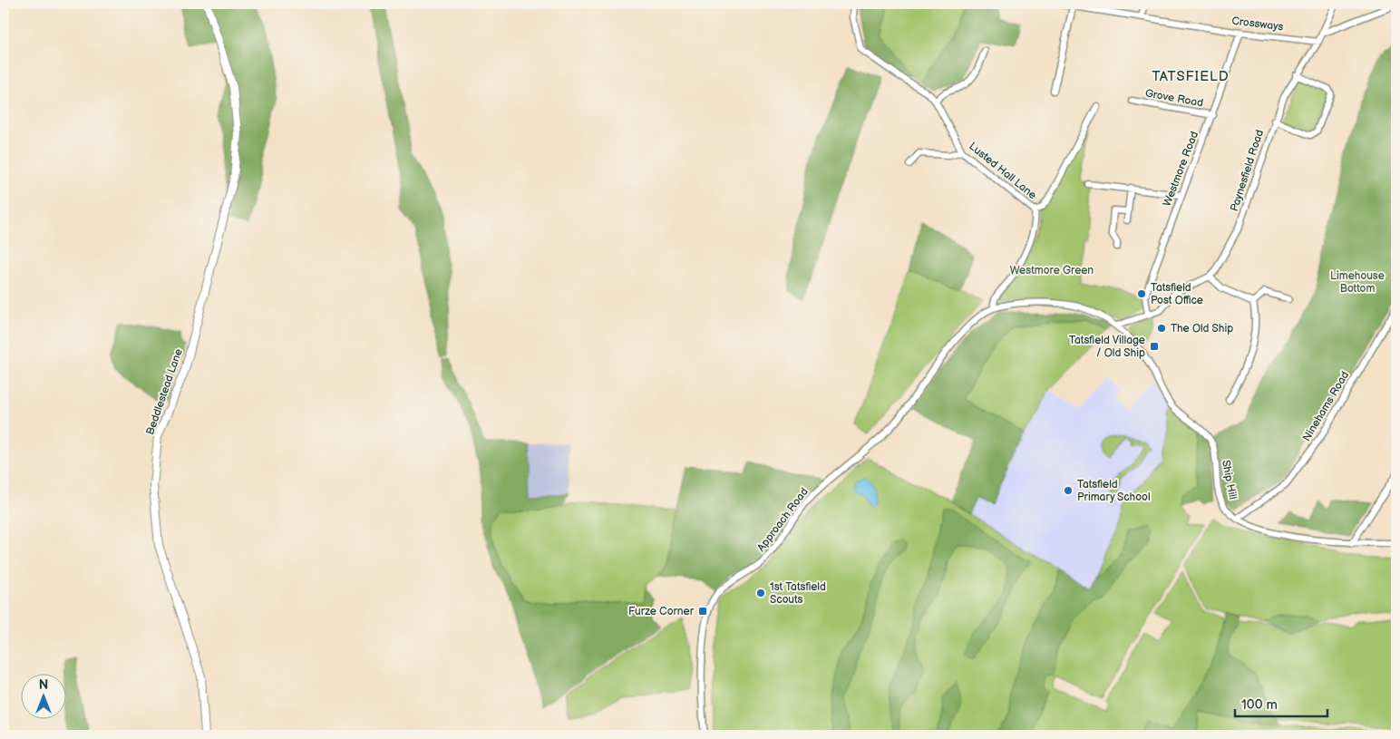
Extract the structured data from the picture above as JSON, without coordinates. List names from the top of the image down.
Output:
{
  "streets": {
    "street": [
      "Crossways",
      "Grove Road",
      "Westmore Road",
      "Lusted Hall Lane",
      "Paynesfield Road",
      "Beddlestead Lane",
      "Ninehams Road",
      "Ship Hill",
      "Approach Road"
    ]
  },
  "crossings": [
    ["Crossways", "Westmore Road"],
    ["Crossways", "Paynesfield Road"],
    ["Grove Road", "Westmore Road"],
    ["Lusted Hall Lane", "Approach Road"],
    ["Ninehams Road", "Ship Hill"]
  ],
  "districts": ["TATSFIELD"],
  "parks": ["Westmore Green", "Limehouse Bottom"],
  "places": {
    "other": [
      "Tatsfield Post Office",
      "The Old Ship",
      "Tatsfield Primary School",
      "1st Tatsfield Scouts"
    ],
    "transit": ["Tatsfield Village / Old Ship", "Furze Corner"]
  },
  "scale_bar": "100 m",
  "north": "top"
}
